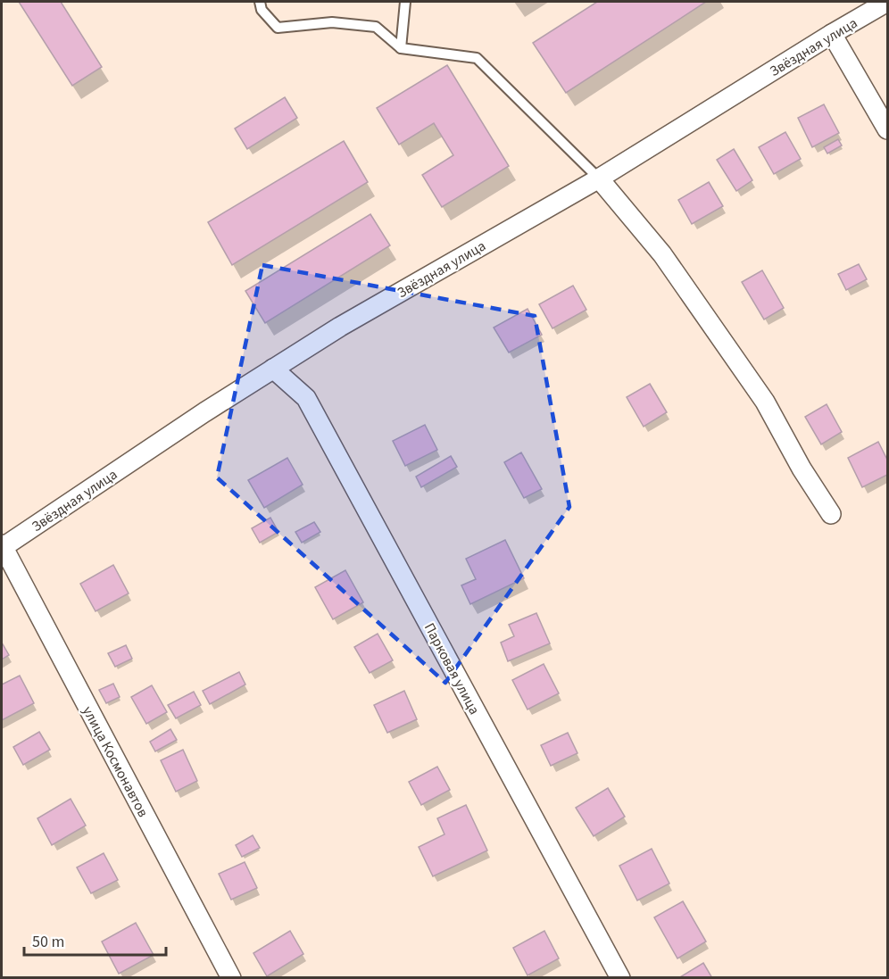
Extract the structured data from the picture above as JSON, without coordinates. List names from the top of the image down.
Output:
{
  "streets": {
    "street": ["Звёздная улица", "Парковая улица", "улица Космонавтов"]
  },
  "crossings": [
    ["Звёздная улица", "Парковая улица"],
    ["Звёздная улица", "улица Космонавтов"]
  ],
  "scale_bar": "50 m"
}
